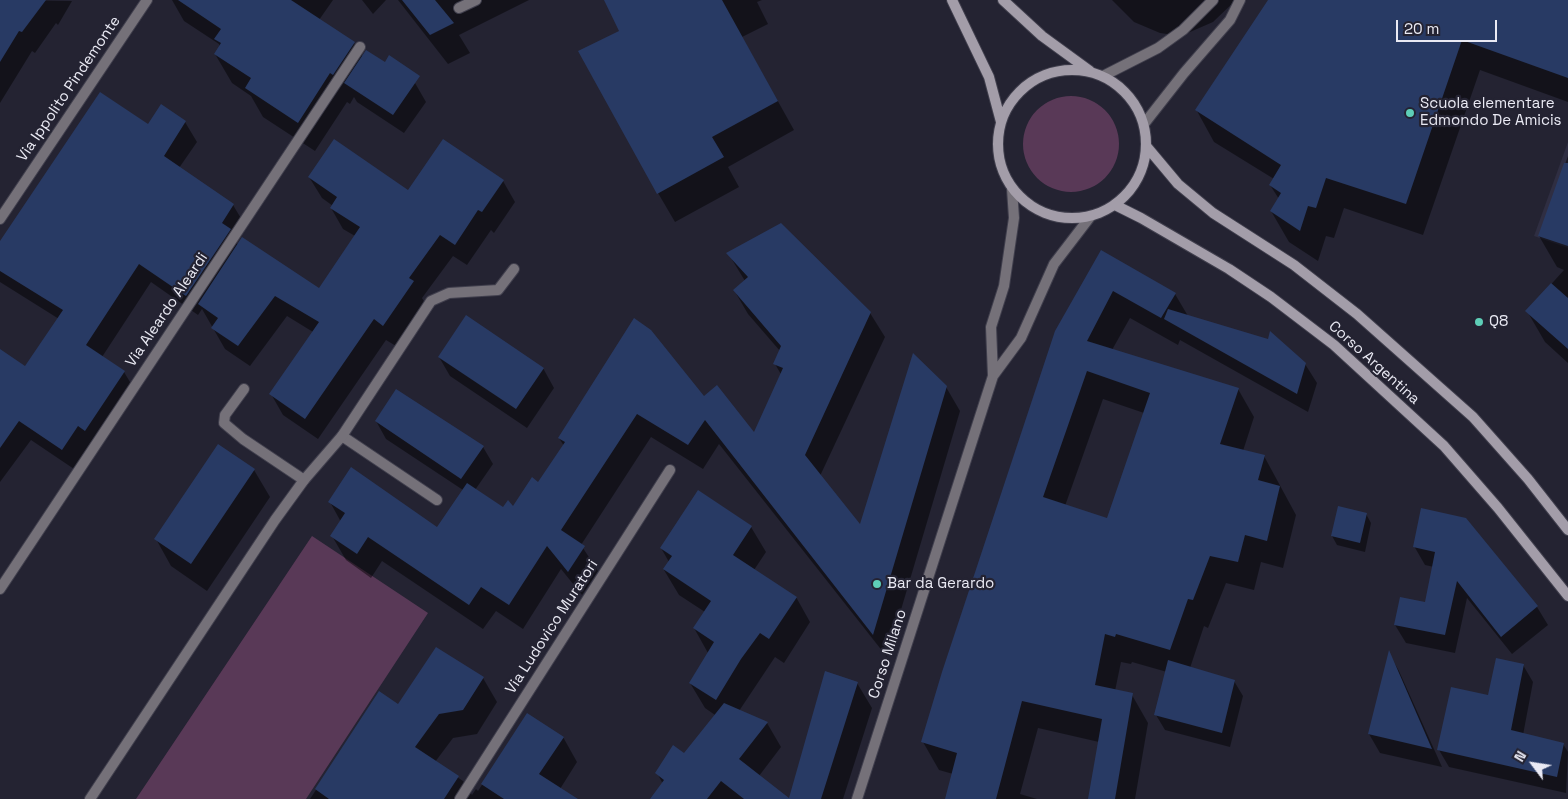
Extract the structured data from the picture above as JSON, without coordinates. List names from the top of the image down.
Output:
{
  "streets": {
    "main road": ["Corso Argentina"],
    "street": [
      "Via Ippolito Pindemonte",
      "Via Aleardo Aleardi",
      "Via Ludovico Muratori",
      "Corso Milano"
    ]
  },
  "crossings": [
    ["Corso Argentina", "Corso Milano"]
  ],
  "places": ["Scuola elementare Edmondo De Amicis", "Q8", "Bar da Gerardo"],
  "scale_bar": "20 m",
  "north": "top left"
}
